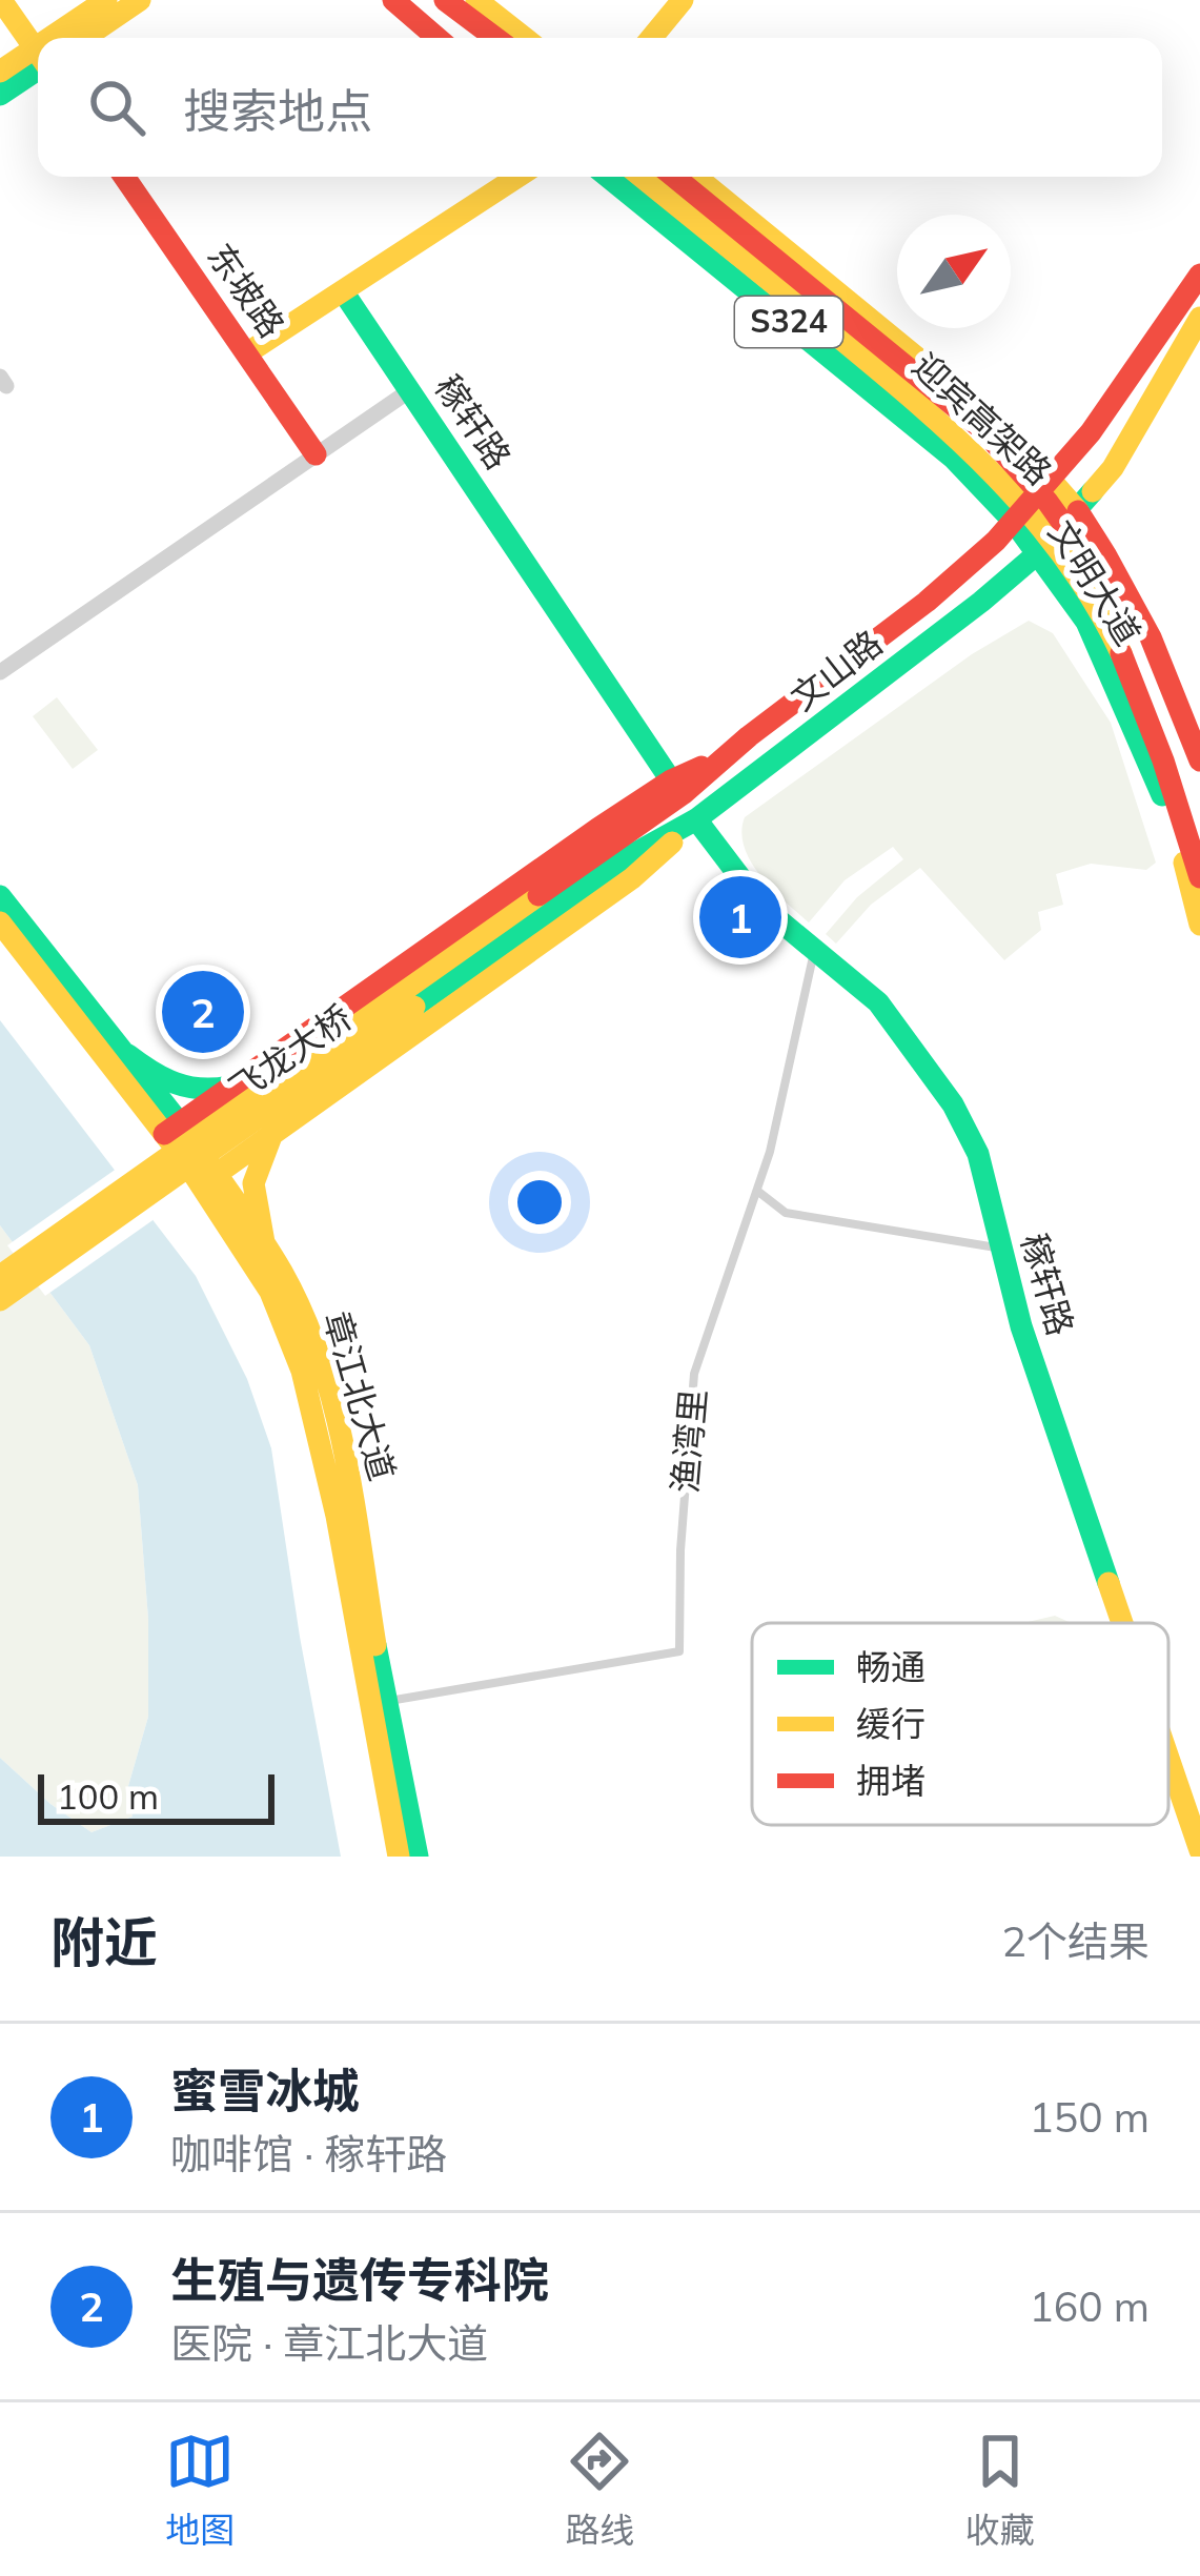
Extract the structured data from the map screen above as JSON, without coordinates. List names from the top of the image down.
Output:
{
  "streets": {
    "main road": [
      "东坡路",
      "S324",
      "迎宾高架路",
      "稼轩路",
      "文明大道",
      "文山路",
      "飞龙大桥",
      "章江北大道"
    ],
    "lane": ["渔湾里"]
  },
  "crossings": [
    ["S324", "文明大道"],
    ["S324", "文山路"],
    ["稼轩路", "文山路"],
    ["稼轩路", "渔湾里"],
    ["文明大道", "文山路"],
    ["文山路", "飞龙大桥"],
    ["章江北大道", "渔湾里"]
  ],
  "legend": ["畅通", "缓行", "拥堵"],
  "scale_bar": "100 m",
  "north": "top right",
  "page": {
    "search": "搜索地点",
    "pins": ["1", "2"],
    "scale": "100 m",
    "heading": ["附近", "2个结果"],
    "list": [
      {
        "mark": "1",
        "name": "蜜雪冰城",
        "note": "咖啡馆 · 稼轩路",
        "value": "150 m"
      },
      {
        "mark": "2",
        "name": "生殖与遗传专科院",
        "note": "医院 · 章江北大道",
        "value": "160 m"
      }
    ],
    "nav": ["地图", "路线", "收藏"]
  }
}
